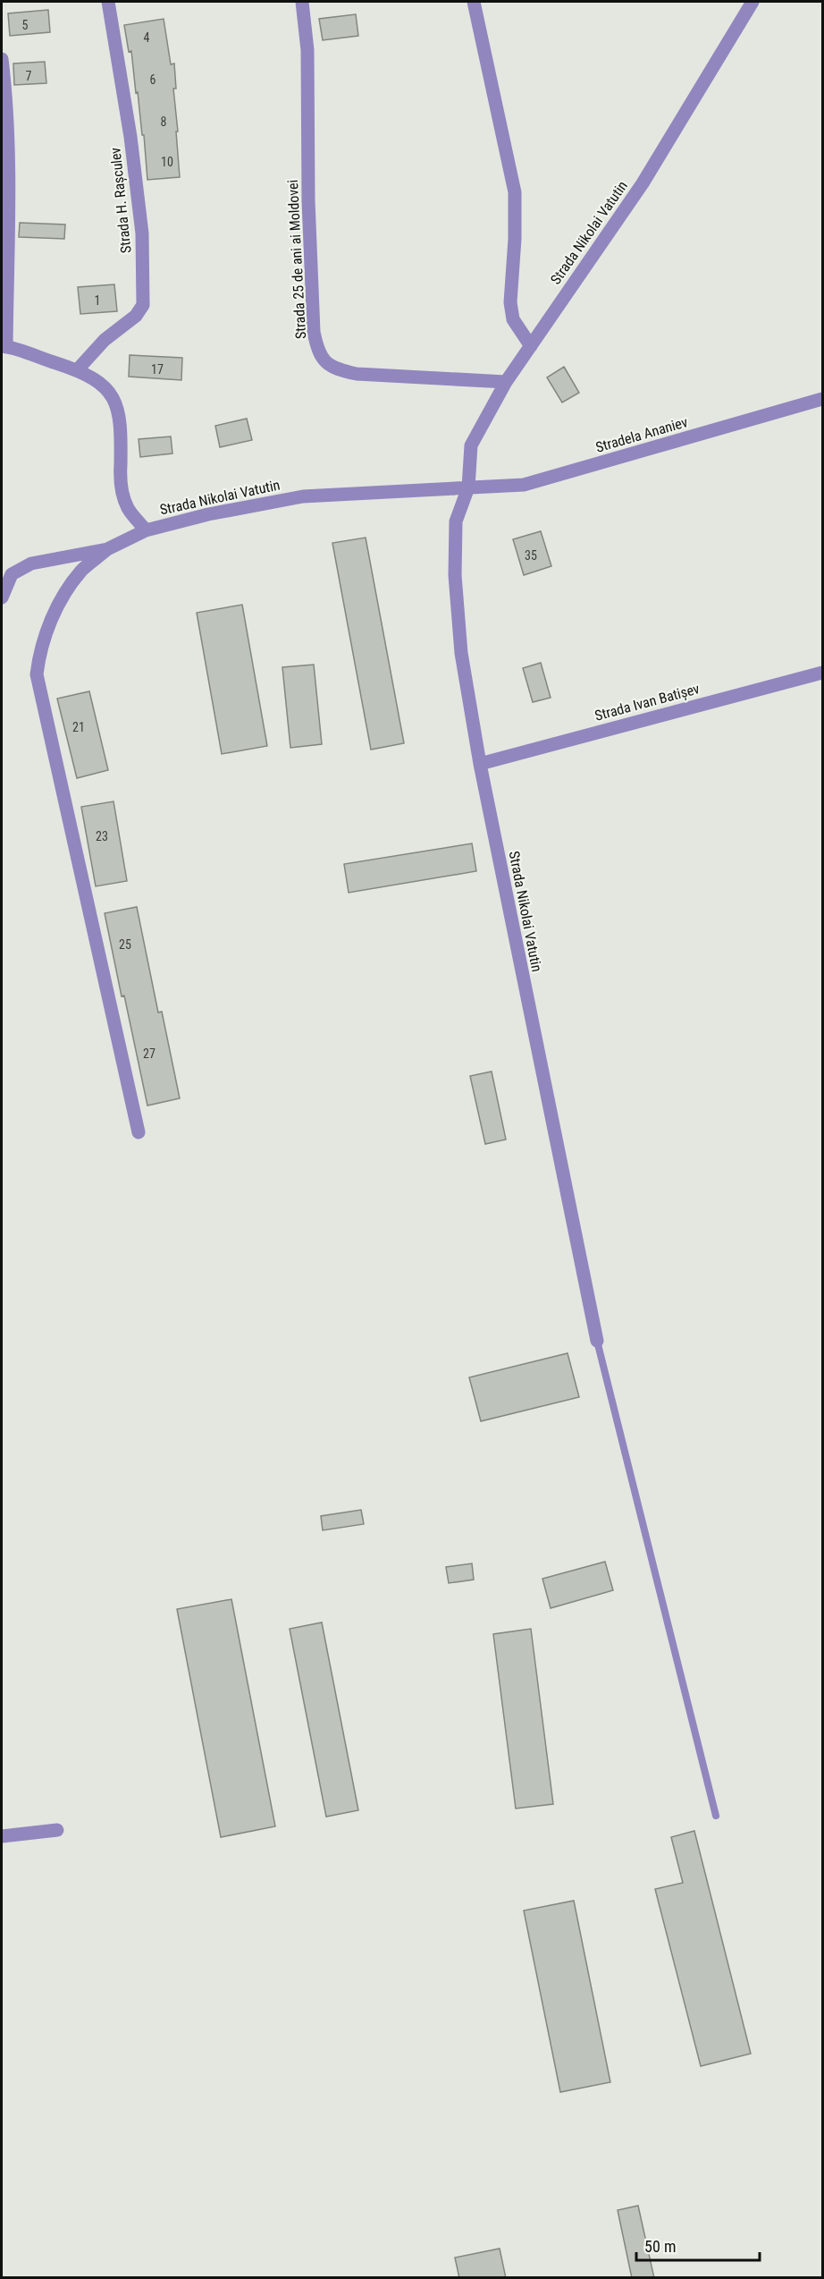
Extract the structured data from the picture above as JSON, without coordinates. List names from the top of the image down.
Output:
{
  "streets": {
    "street": [
      "Strada H. Rașculev",
      "Strada Nikolai Vatutin",
      "Strada 25 de ani ai Moldovei",
      "Stradela Ananiev",
      "Strada Ivan Batișev"
    ]
  },
  "crossings": [
    ["Strada Nikolai Vatutin", "Strada 25 de ani ai Moldovei"],
    ["Strada Nikolai Vatutin", "Stradela Ananiev"],
    ["Strada Nikolai Vatutin", "Strada Ivan Batișev"]
  ],
  "house_numbers": [
    "5",
    "4",
    "7",
    "6",
    "8",
    "10",
    "1",
    "17",
    "35",
    "21",
    "23",
    "25",
    "27"
  ],
  "scale_bar": "50 m"
}
